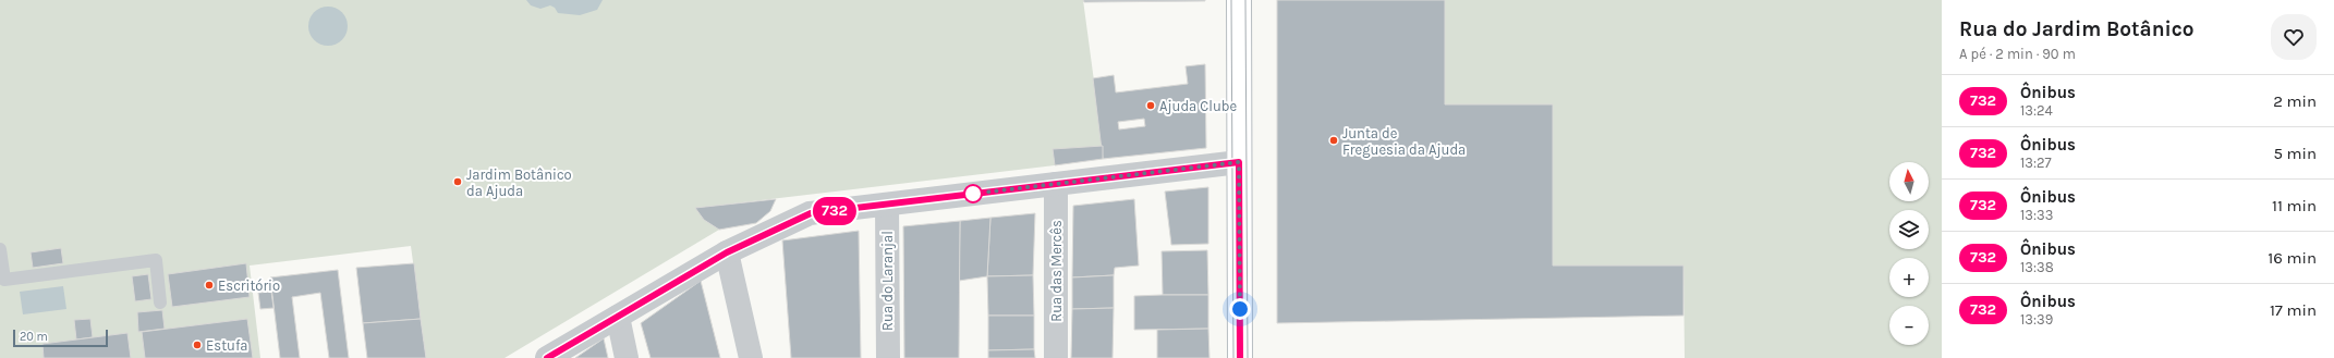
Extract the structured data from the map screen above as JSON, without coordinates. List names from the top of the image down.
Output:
{
  "streets": {
    "street": ["Rua das Mercês", "Rua do Laranjal"]
  },
  "places": [
    "Ajuda Clube",
    "Junta de Freguesia da Ajuda",
    "Jardim Botânico da Ajuda",
    "Escritório",
    "Estufa"
  ],
  "lines": ["bus line 732"],
  "scale_bar": "20 m",
  "north": "top",
  "page": {
    "on_map": "732",
    "heading": ["Rua do Jardim Botânico", "A pé · 2 min · 90 m"],
    "list": [
      {
        "mark": "732",
        "name": "Ônibus",
        "note": "13:24",
        "value": "2 min"
      },
      {
        "mark": "732",
        "name": "Ônibus",
        "note": "13:27",
        "value": "5 min"
      },
      {
        "mark": "732",
        "name": "Ônibus",
        "note": "13:33",
        "value": "11 min"
      },
      {
        "mark": "732",
        "name": "Ônibus",
        "note": "13:38",
        "value": "16 min"
      },
      {
        "mark": "732",
        "name": "Ônibus",
        "note": "13:39",
        "value": "17 min"
      }
    ],
    "map_buttons": ["+", "−"],
    "scale": "20 m"
  }
}
